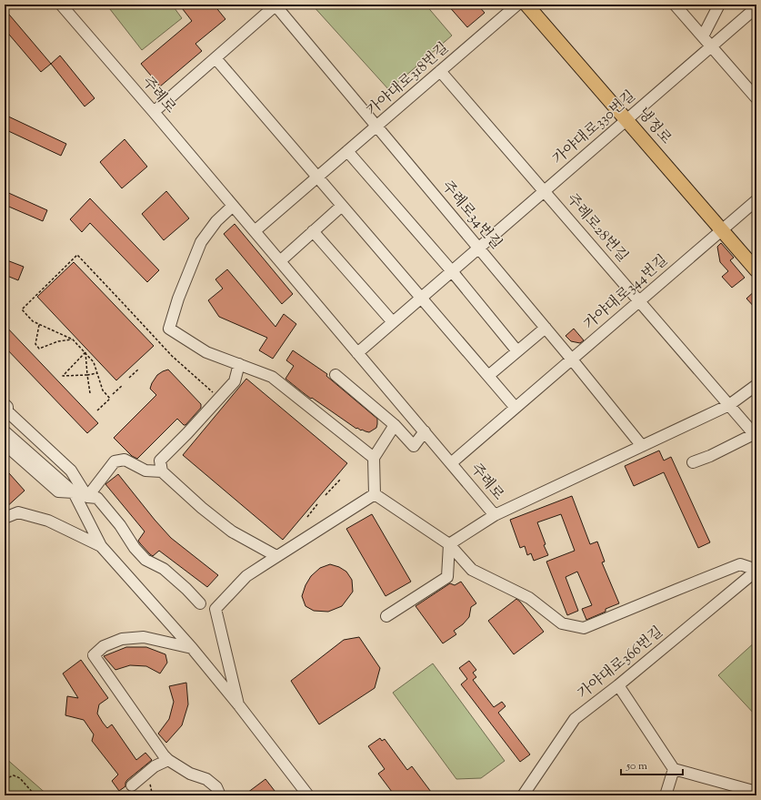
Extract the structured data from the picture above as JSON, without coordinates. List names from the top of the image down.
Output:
{
  "streets": {
    "main road": ["냉정로"],
    "street": [
      "가야대로318번길",
      "주례로",
      "가야대로330번길",
      "주례로34번길",
      "주례로28번길",
      "가야대로344번길",
      "가야대로366번길"
    ]
  },
  "crossings": [
    ["가야대로318번길", "주례로"],
    ["가야대로318번길", "주례로34번길"],
    ["가야대로318번길", "주례로28번길"],
    ["주례로", "가야대로330번길"],
    ["주례로", "주례로34번길"],
    ["주례로", "주례로28번길"],
    ["주례로", "가야대로344번길"],
    ["냉정로", "가야대로330번길"],
    ["냉정로", "가야대로344번길"],
    ["가야대로330번길", "주례로34번길"],
    ["가야대로330번길", "주례로28번길"],
    ["주례로34번길", "가야대로344번길"],
    ["주례로28번길", "가야대로344번길"]
  ],
  "scale_bar": "50 m"
}
